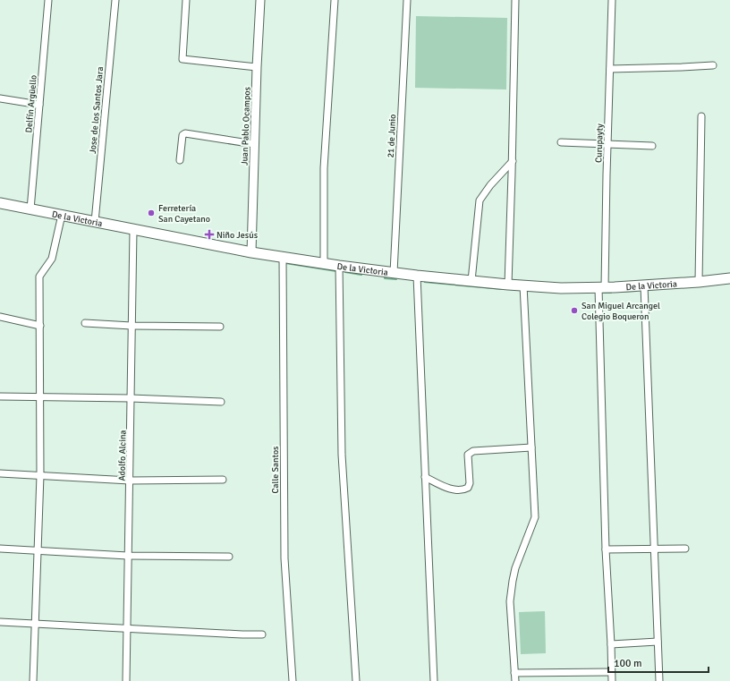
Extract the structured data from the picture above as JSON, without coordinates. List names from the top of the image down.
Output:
{
  "streets": {
    "main road": ["De la Victoria"],
    "street": [
      "Delfín Argüello",
      "Jose de los Santos Jara",
      "Juan Pablo Ocampos",
      "21 de Junio",
      "Curupayty",
      "Adolfo Alcina",
      "Calle Santos"
    ]
  },
  "crossings": [
    ["Delfín Argüello", "De la Victoria"],
    ["Jose de los Santos Jara", "De la Victoria"],
    ["Juan Pablo Ocampos", "De la Victoria"],
    ["21 de Junio", "De la Victoria"],
    ["Curupayty", "De la Victoria"],
    ["De la Victoria", "Adolfo Alcina"],
    ["De la Victoria", "Calle Santos"]
  ],
  "places": {
    "other": ["Ferretería San Cayetano", "San Miguel Arcangel Colegio Boqueron"],
    "health": ["Niño Jesús"]
  },
  "scale_bar": "100 m"
}
